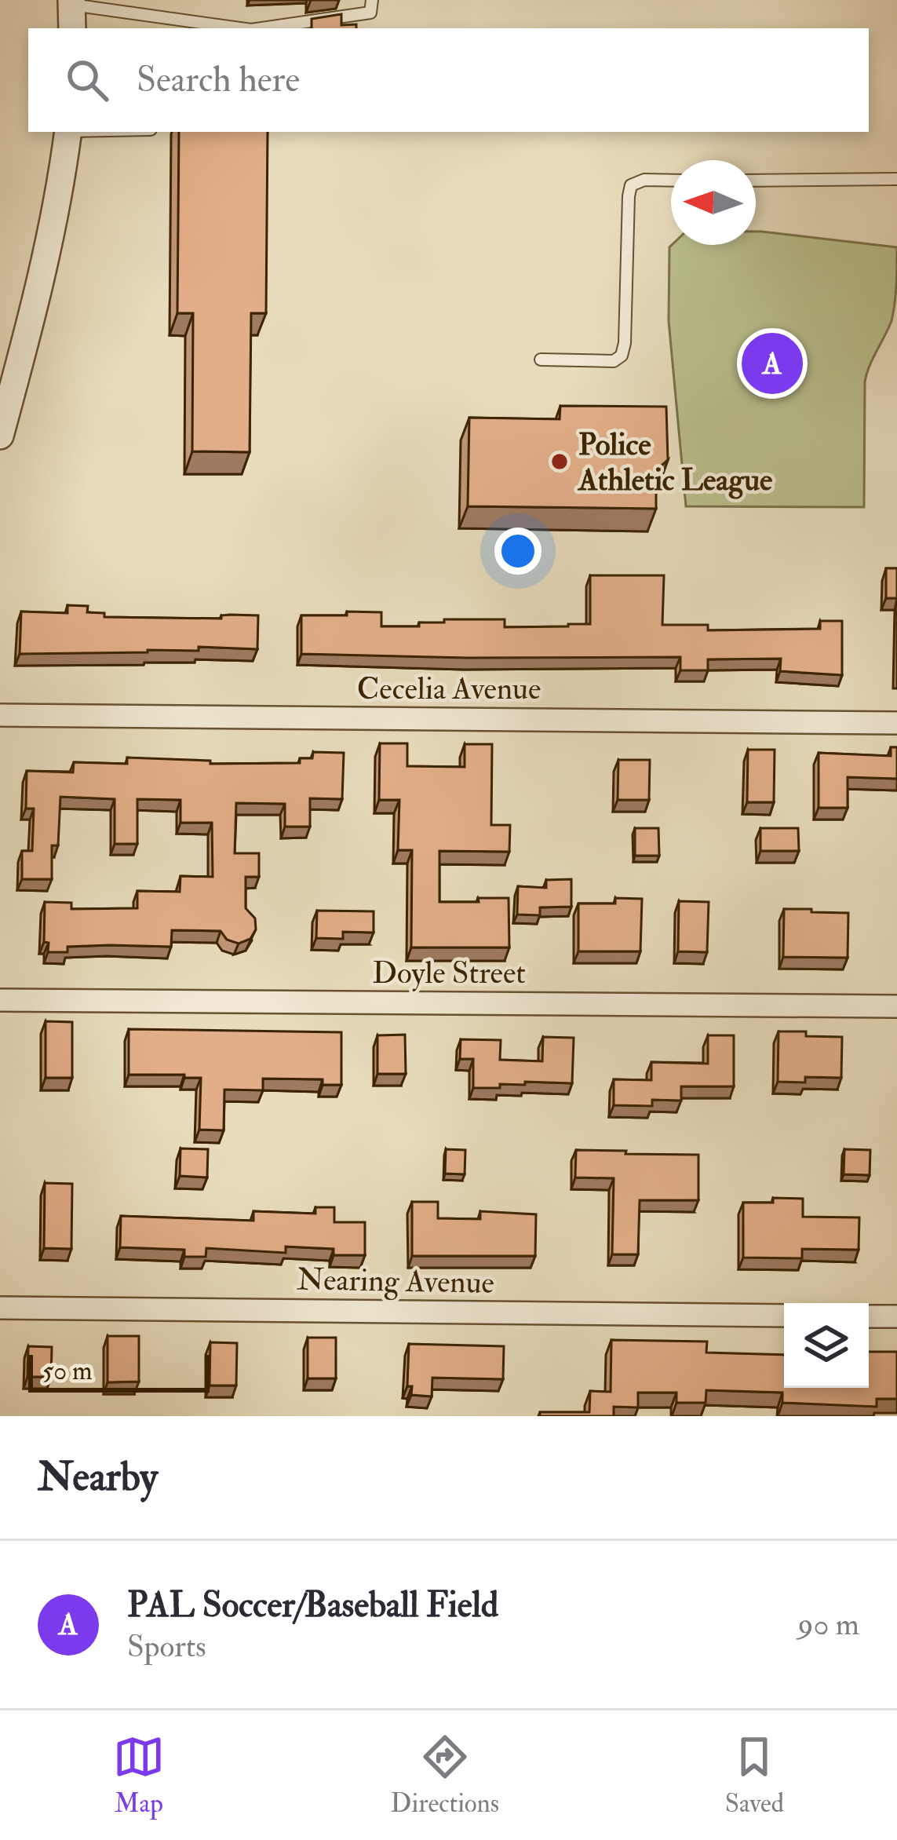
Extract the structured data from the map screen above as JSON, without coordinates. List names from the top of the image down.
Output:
{
  "streets": {
    "street": ["Cecelia Avenue", "Doyle Street", "Nearing Avenue"]
  },
  "places": ["Police Athletic League"],
  "scale_bar": "50 m",
  "north": "left",
  "page": {
    "search": "Search here",
    "pins": "A",
    "scale": "50 m",
    "heading": "Nearby",
    "list": [
      {
        "mark": "A",
        "name": "PAL Soccer/Baseball Field",
        "note": "Sports",
        "value": "90 m"
      }
    ],
    "nav": ["Map", "Directions", "Saved"]
  }
}
